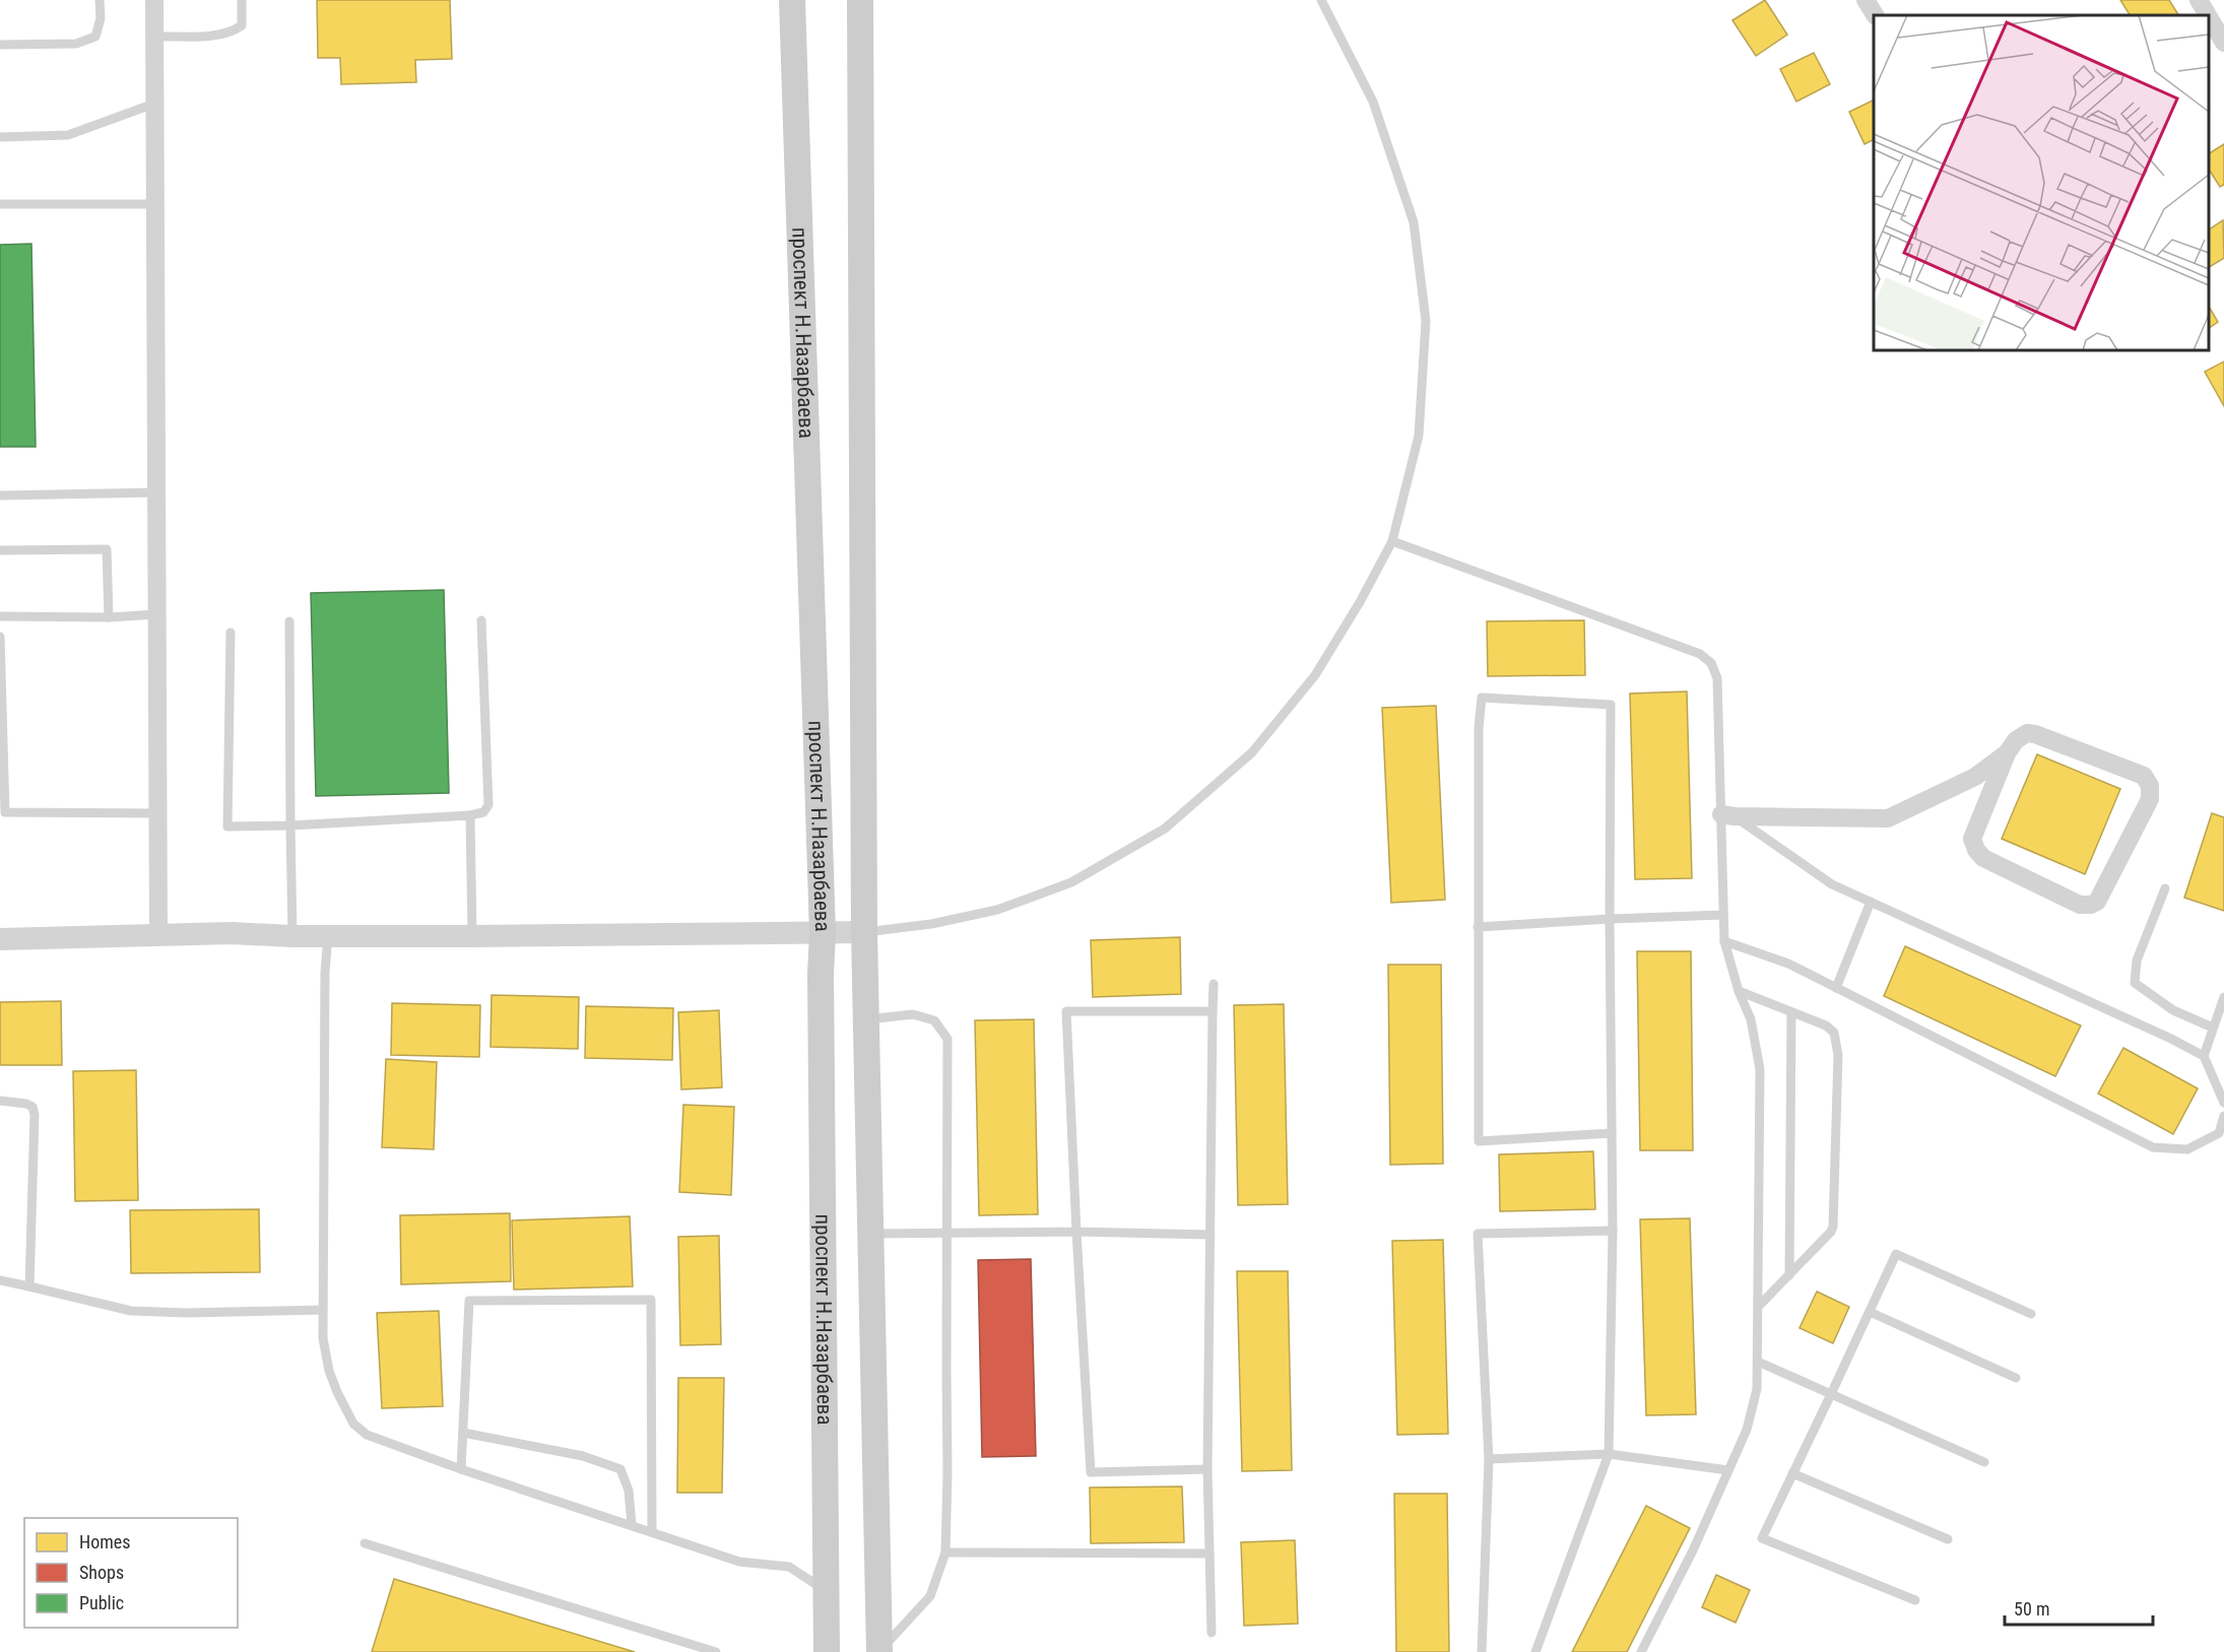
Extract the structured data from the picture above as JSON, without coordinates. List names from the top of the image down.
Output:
{
  "streets": {
    "main road": ["проспект Н.Назарбаева"]
  },
  "legend": ["Homes", "Shops", "Public"],
  "scale_bar": "50 m"
}
